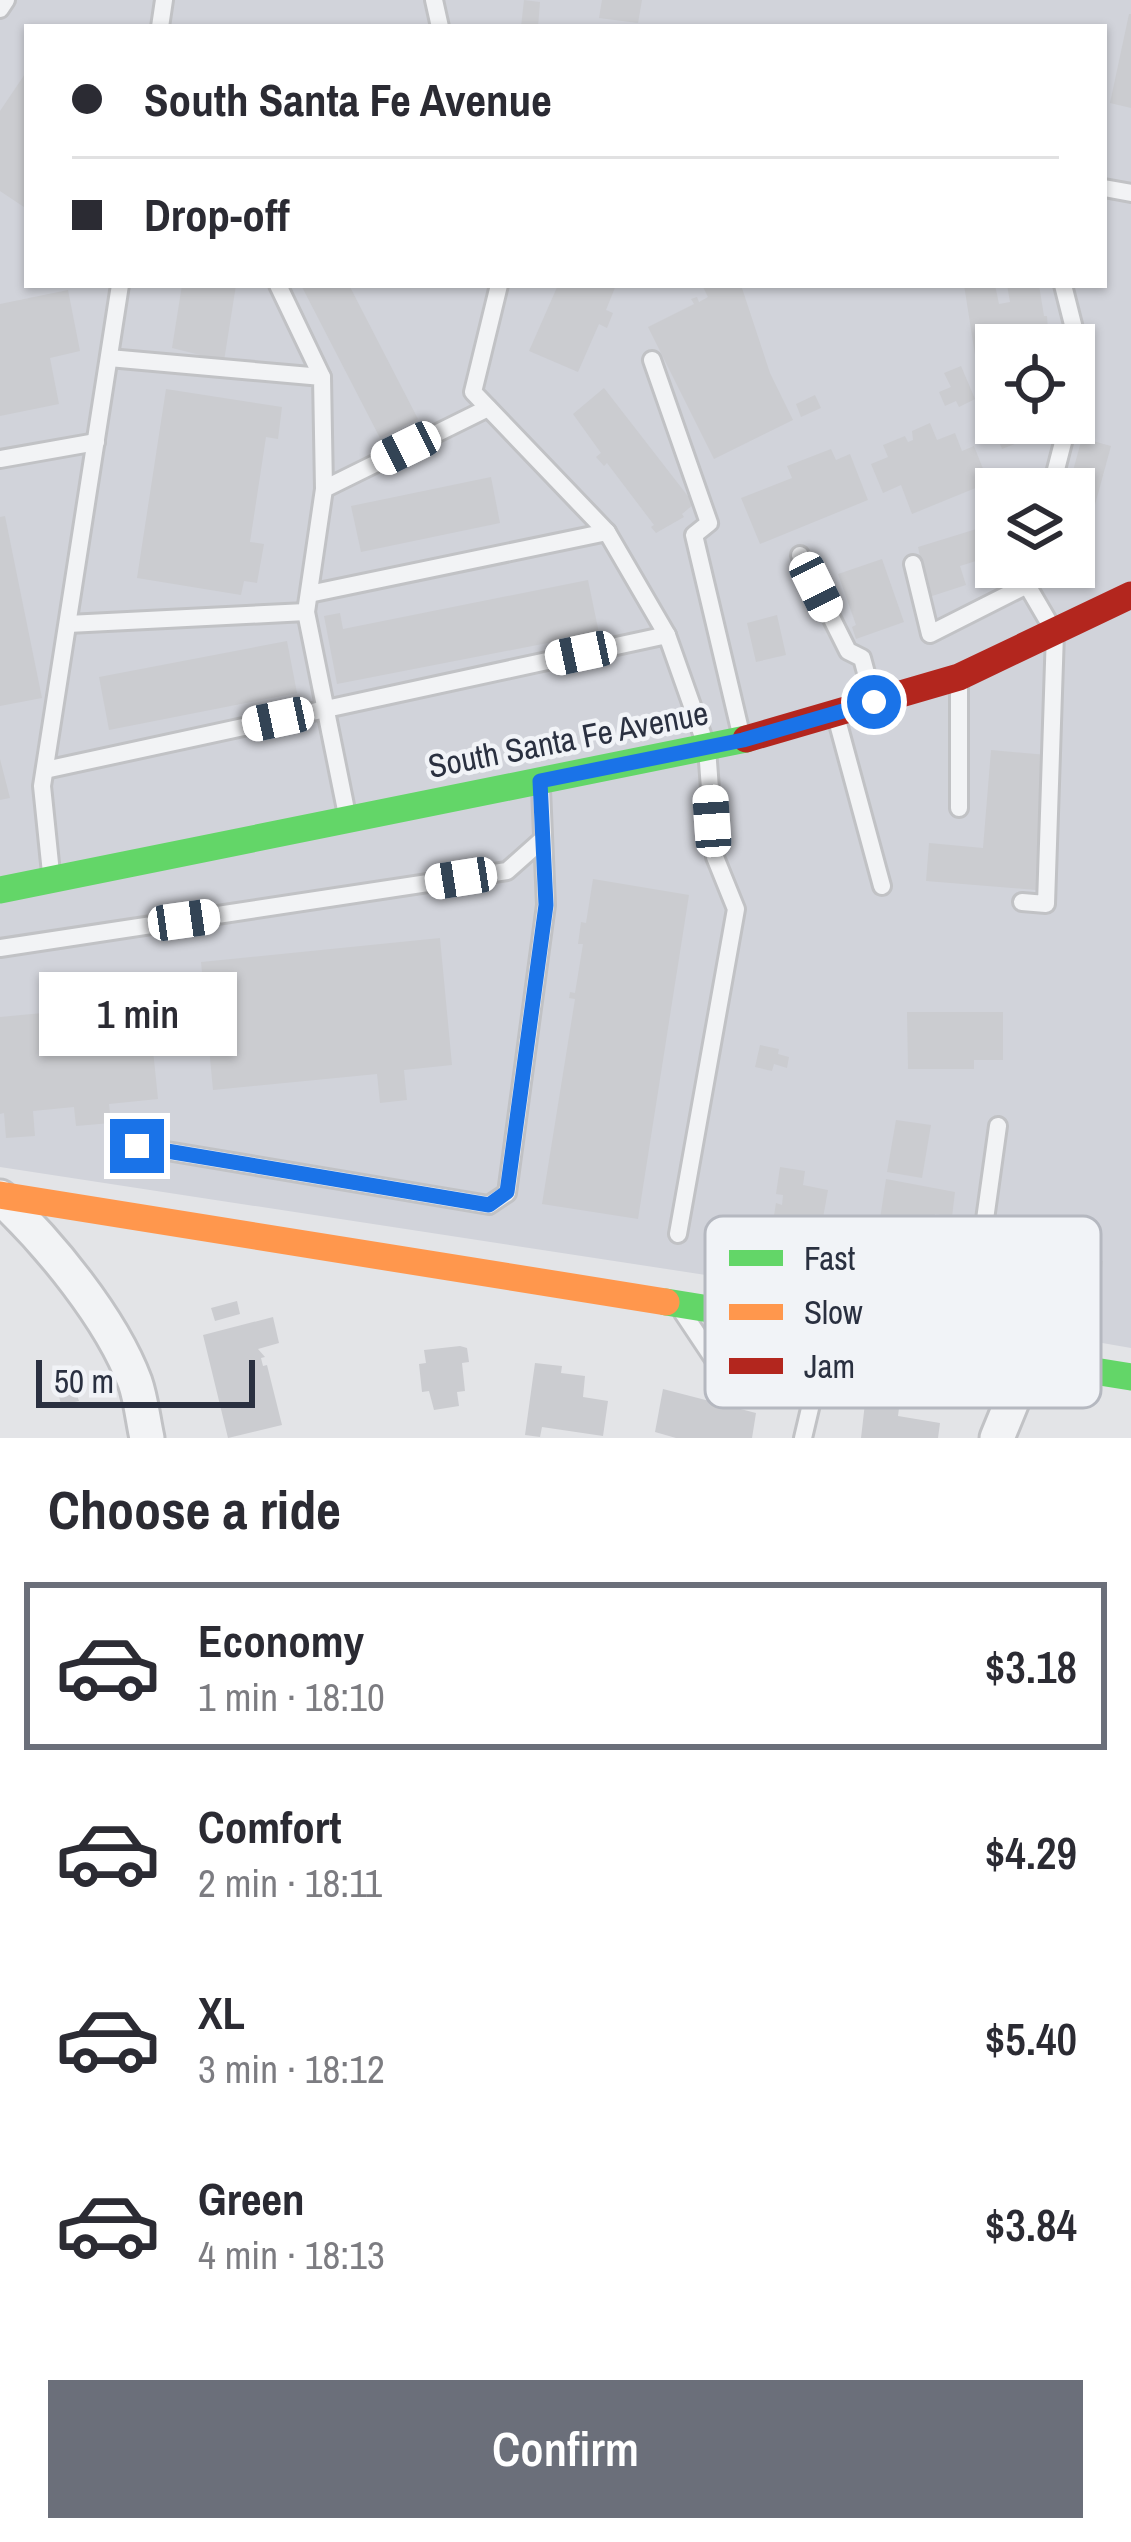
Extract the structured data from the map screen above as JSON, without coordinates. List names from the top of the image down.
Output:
{
  "streets": {
    "main road": ["South Santa Fe Avenue"]
  },
  "legend": ["Fast", "Slow", "Jam"],
  "scale_bar": "50 m",
  "page": {
    "banner": ["South Santa Fe Avenue", "Drop-off"],
    "bubble": "1 min",
    "scale": "50 m",
    "heading": "Choose a ride",
    "list": [
      {
        "name": "Economy",
        "note": "1 min · 18:10",
        "value": "$3.18"
      },
      {
        "name": "Comfort",
        "note": "2 min · 18:11",
        "value": "$4.29"
      },
      {
        "name": "XL",
        "note": "3 min · 18:12",
        "value": "$5.40"
      },
      {
        "name": "Green",
        "note": "4 min · 18:13",
        "value": "$3.84"
      }
    ],
    "buttons": "Confirm"
  }
}
